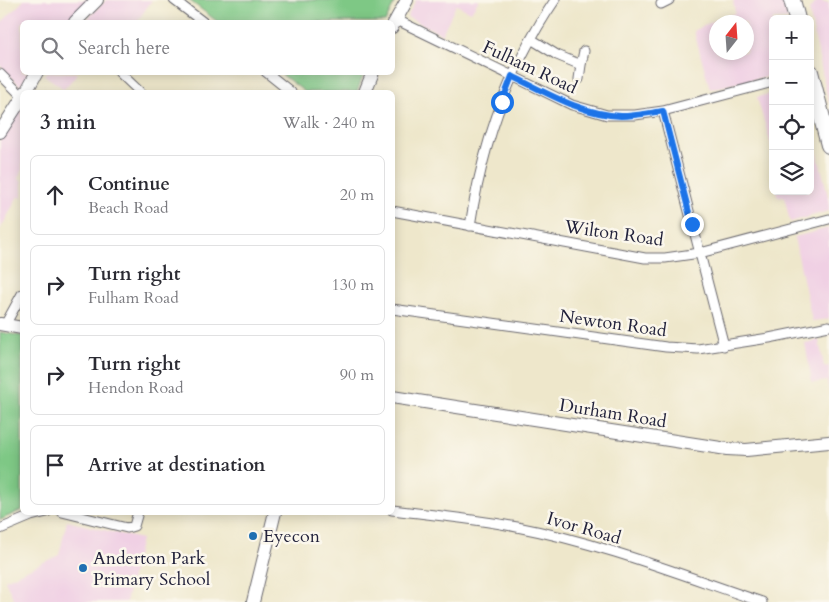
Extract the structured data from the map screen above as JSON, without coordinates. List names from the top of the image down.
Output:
{
  "streets": {
    "street": [
      "Fulham Road",
      "Wilton Road",
      "Newton Road",
      "Durham Road",
      "Ivor Road"
    ]
  },
  "places": ["Eyecon", "Anderton Park Primary School"],
  "north": "top",
  "page": {
    "map_buttons": ["+", "−"],
    "search": "Search here",
    "heading": ["3 min", "Walk · 240 m"],
    "list": [
      ["Continue", "Beach Road", "20 m"],
      ["Turn right", "Fulham Road", "130 m"],
      ["Turn right", "Hendon Road", "90 m"],
      "Arrive at destination"
    ]
  }
}
